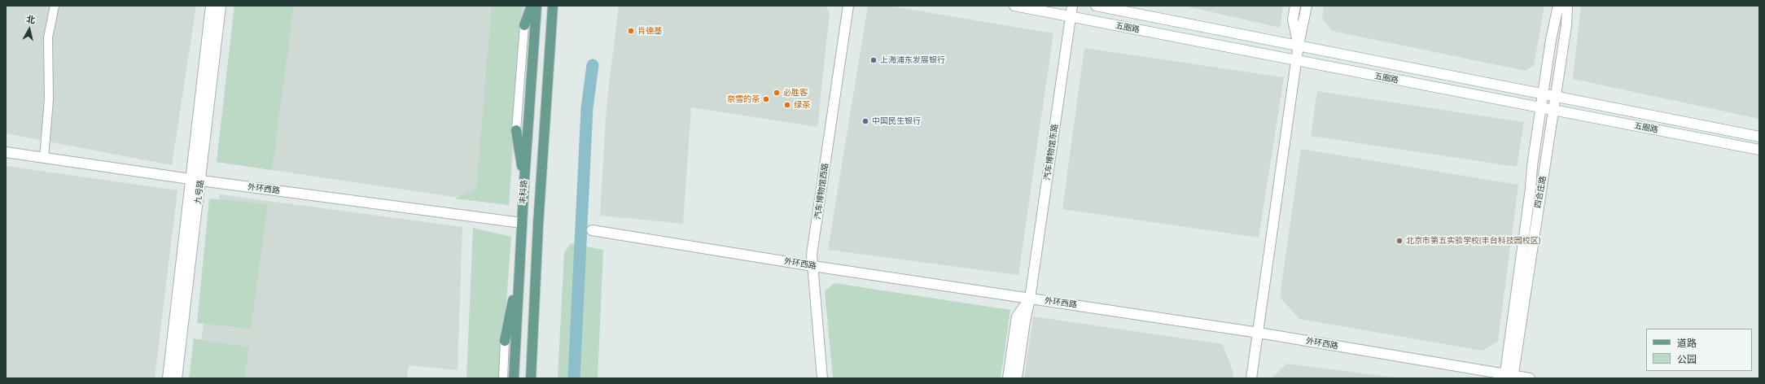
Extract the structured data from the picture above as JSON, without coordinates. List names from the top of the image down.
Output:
{
  "streets": {
    "main road": ["丰科路"],
    "street": [
      "五圈路",
      "汽车博物馆东路",
      "外环西路",
      "汽车博物馆西路",
      "九号路",
      "四合庄路"
    ]
  },
  "crossings": [
    ["五圈路", "汽车博物馆东路"],
    ["五圈路", "四合庄路"],
    ["汽车博物馆东路", "外环西路"],
    ["外环西路", "汽车博物馆西路"],
    ["外环西路", "九号路"],
    ["外环西路", "丰科路"],
    ["外环西路", "四合庄路"]
  ],
  "places": [
    "肯德基",
    "上海浦东发展银行",
    "必胜客",
    "奈雪的茶",
    "绿茶",
    "中国民生银行",
    "北京市第五实验学校(丰台科技园校区)"
  ],
  "legend": ["道路", "公园"],
  "north": "top"
}
